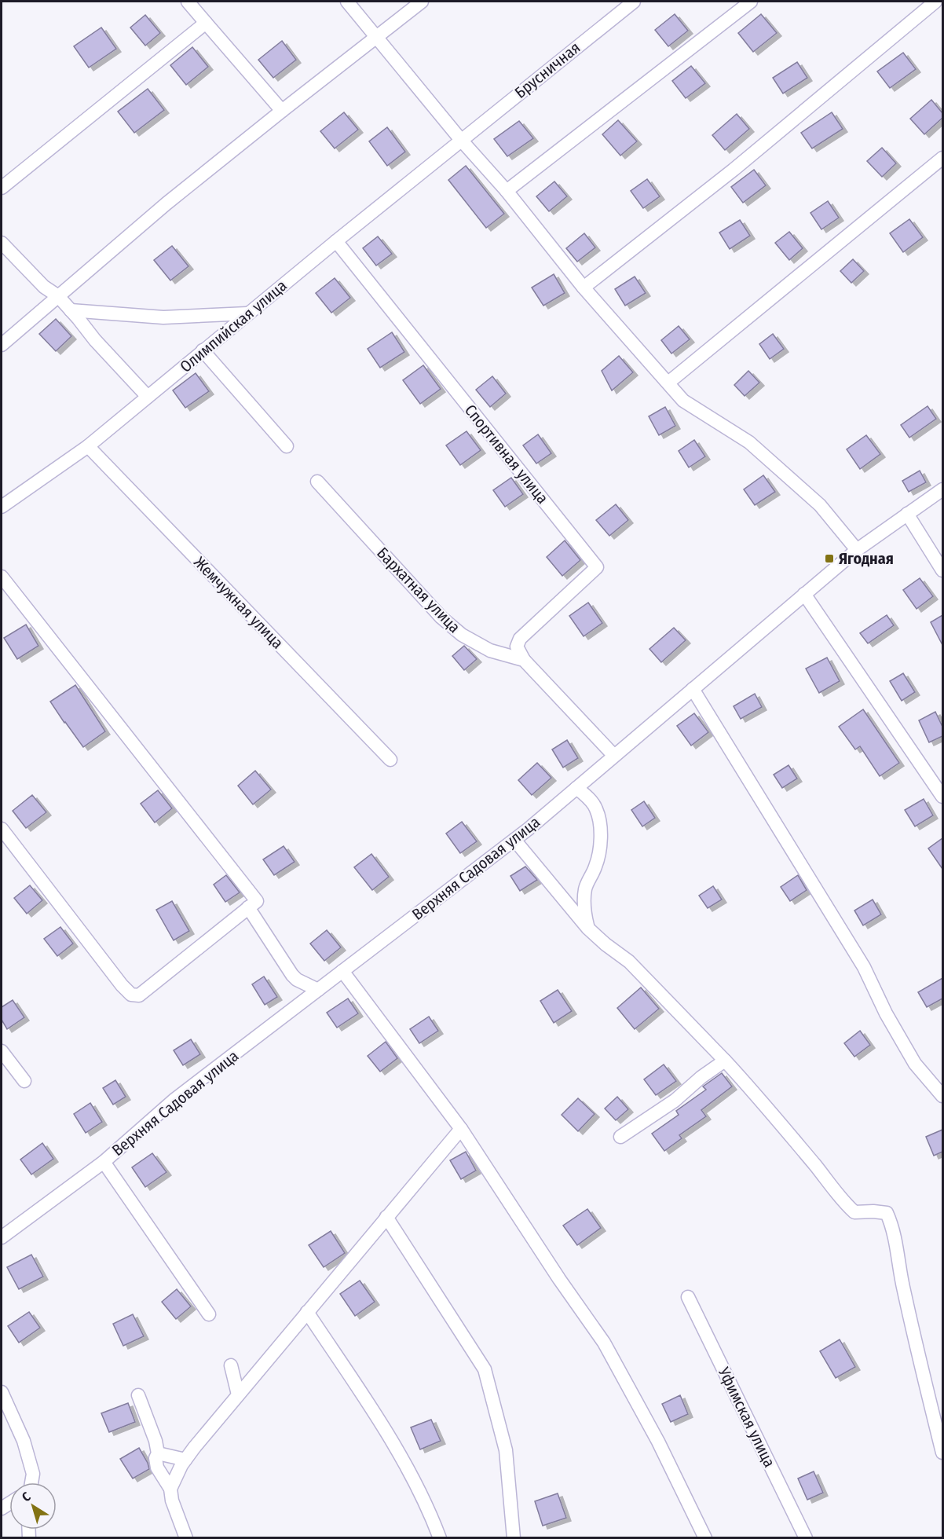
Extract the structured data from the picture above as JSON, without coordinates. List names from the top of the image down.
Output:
{
  "streets": {
    "street": [
      "Брусничная",
      "Олимпийская улица",
      "Спортивная улица",
      "Бархатная улица",
      "Жемчужная улица",
      "Верхняя Садовая улица",
      "Уфимская улица"
    ]
  },
  "crossings": [
    ["Брусничная", "Олимпийская улица"],
    ["Олимпийская улица", "Спортивная улица"],
    ["Олимпийская улица", "Жемчужная улица"],
    ["Спортивная улица", "Бархатная улица"]
  ],
  "places": {
    "transit": ["Ягодная"]
  },
  "north": "top left"
}
